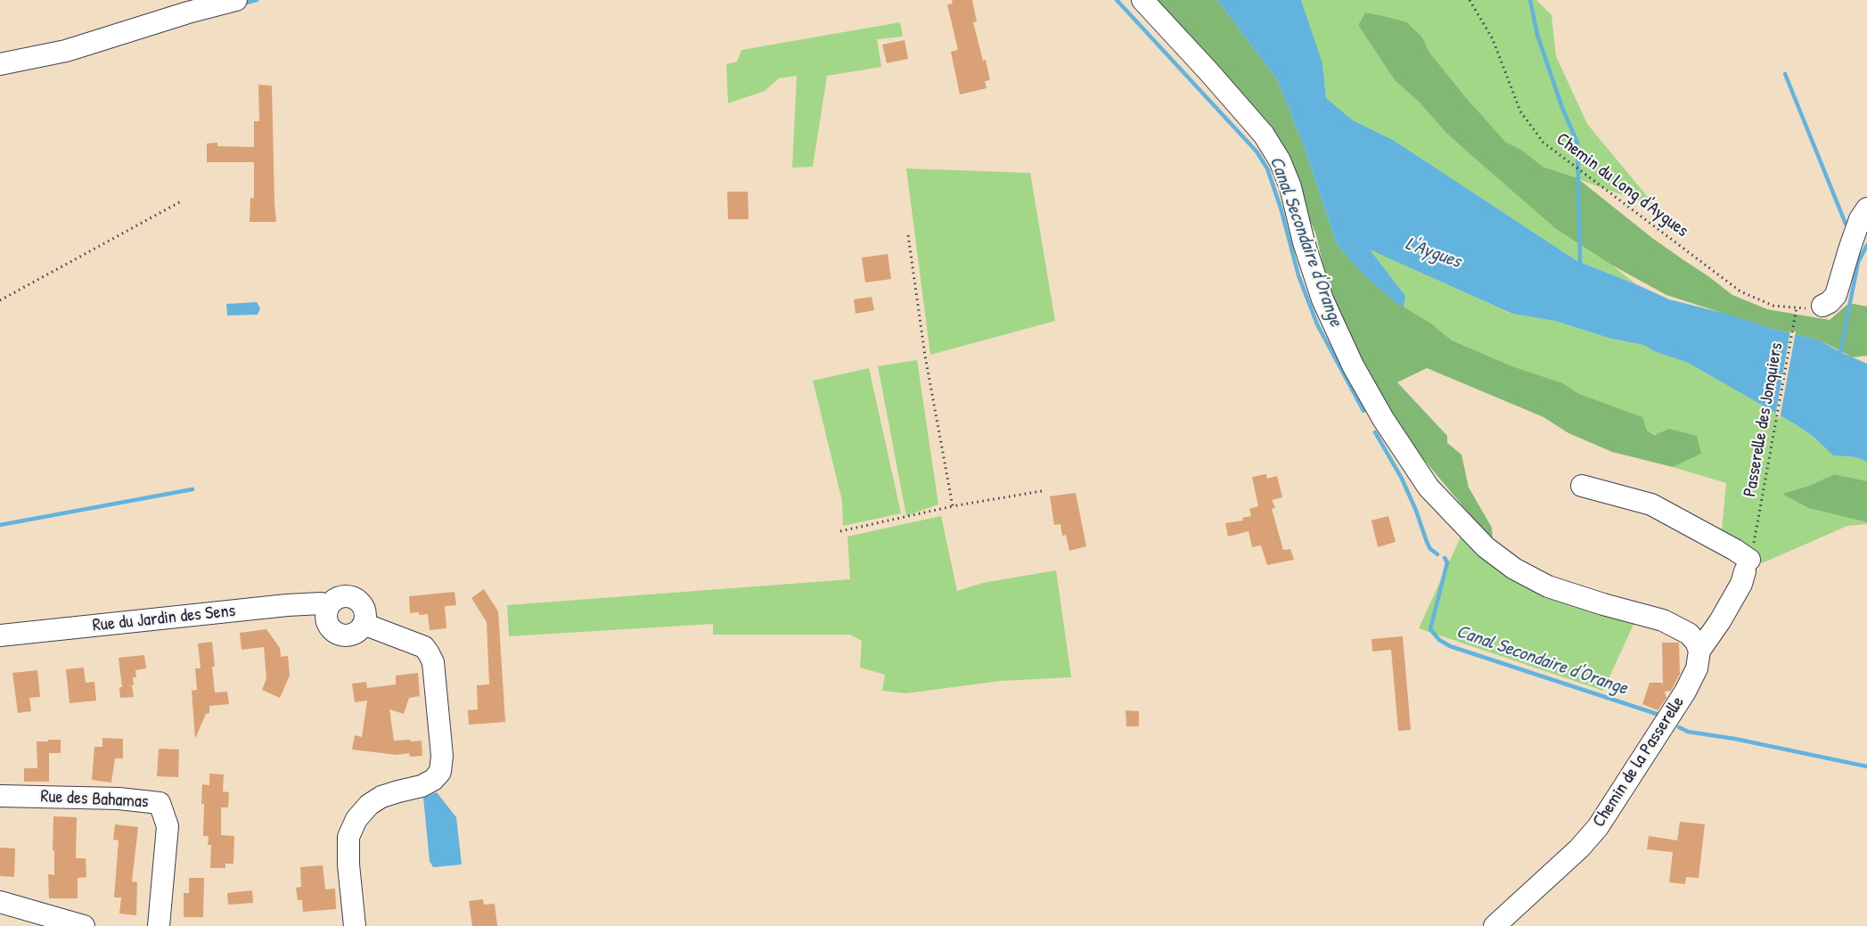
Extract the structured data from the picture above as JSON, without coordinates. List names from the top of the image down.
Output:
{
  "streets": {
    "street": ["Rue du Jardin des Sens", "Chemin de la Passerelle", "Rue des Bahamas"],
    "path": ["Chemin du Long d'Aygues", "Passerelle des Jonquiers"]
  },
  "crossings": [
    ["Chemin du Long d'Aygues", "Passerelle des Jonquiers"]
  ],
  "water": ["Canal Secondaire d'Orange", "L'Aygues"]
}
